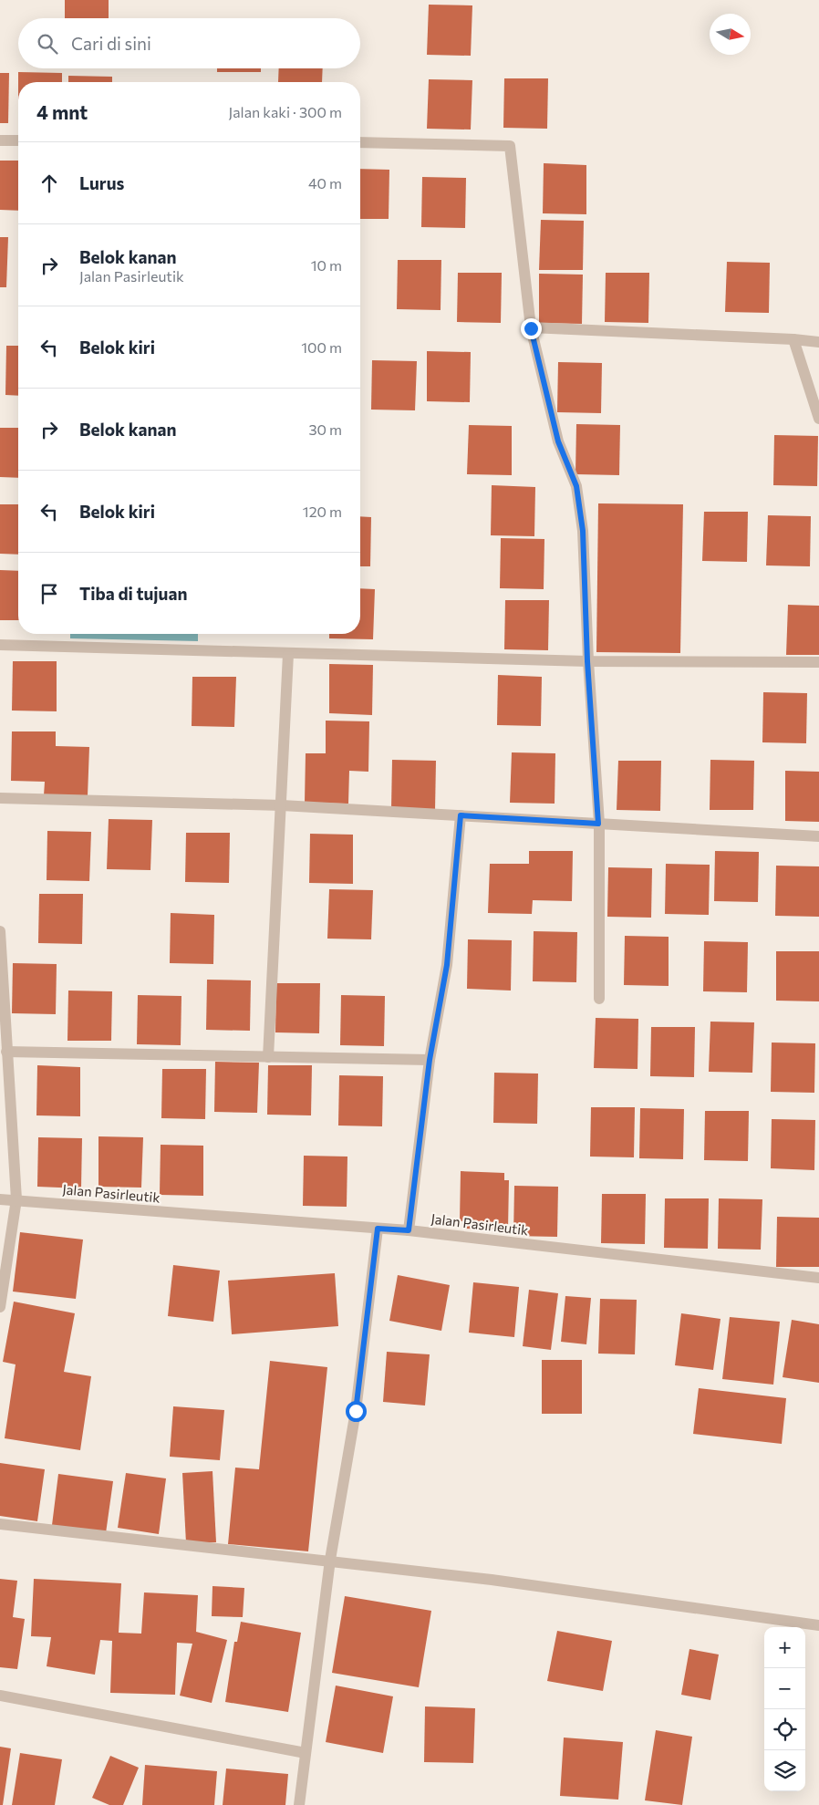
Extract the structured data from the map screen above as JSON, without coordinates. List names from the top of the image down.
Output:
{
  "streets": {
    "street": ["Jalan Pasirleutik"]
  },
  "north": "right",
  "page": {
    "search": "Cari di sini",
    "heading": ["4 mnt", "Jalan kaki · 300 m"],
    "list": [
      ["Lurus", "40 m"],
      ["Belok kanan", "Jalan Pasirleutik", "10 m"],
      ["Belok kiri", "100 m"],
      ["Belok kanan", "30 m"],
      ["Belok kiri", "120 m"],
      "Tiba di tujuan"
    ],
    "map_buttons": ["+", "−"]
  }
}
